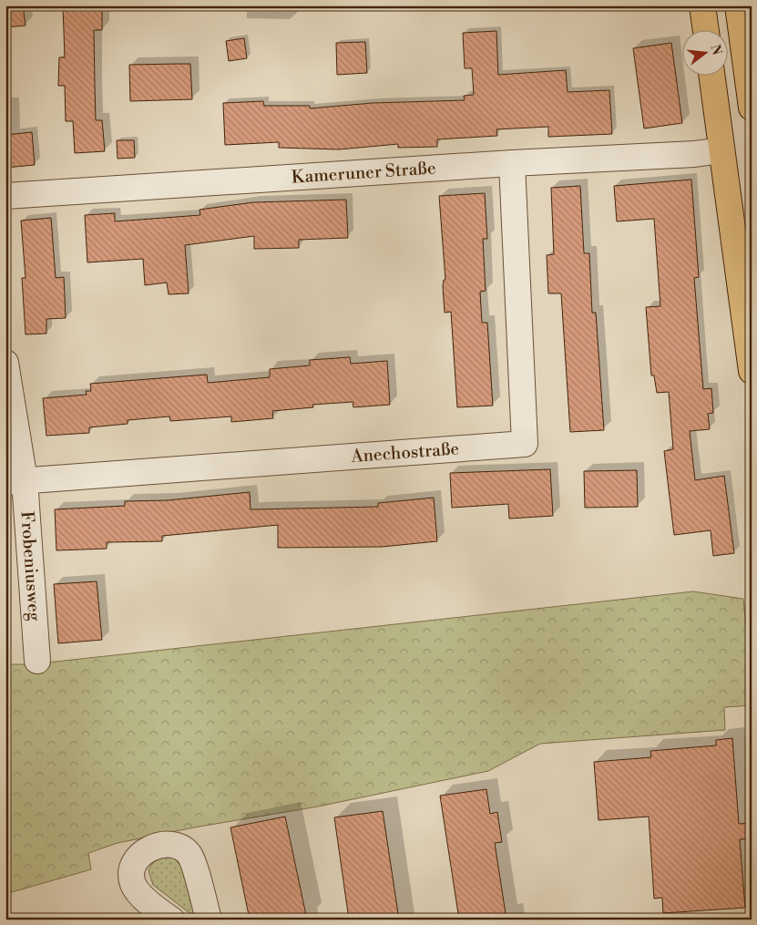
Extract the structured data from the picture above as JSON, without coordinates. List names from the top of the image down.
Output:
{
  "streets": {
    "street": ["Kameruner Straße", "Anechostraße", "Frobeniusweg"]
  },
  "crossings": [
    ["Kameruner Straße", "Anechostraße"],
    ["Anechostraße", "Frobeniusweg"]
  ],
  "north": "right"
}
